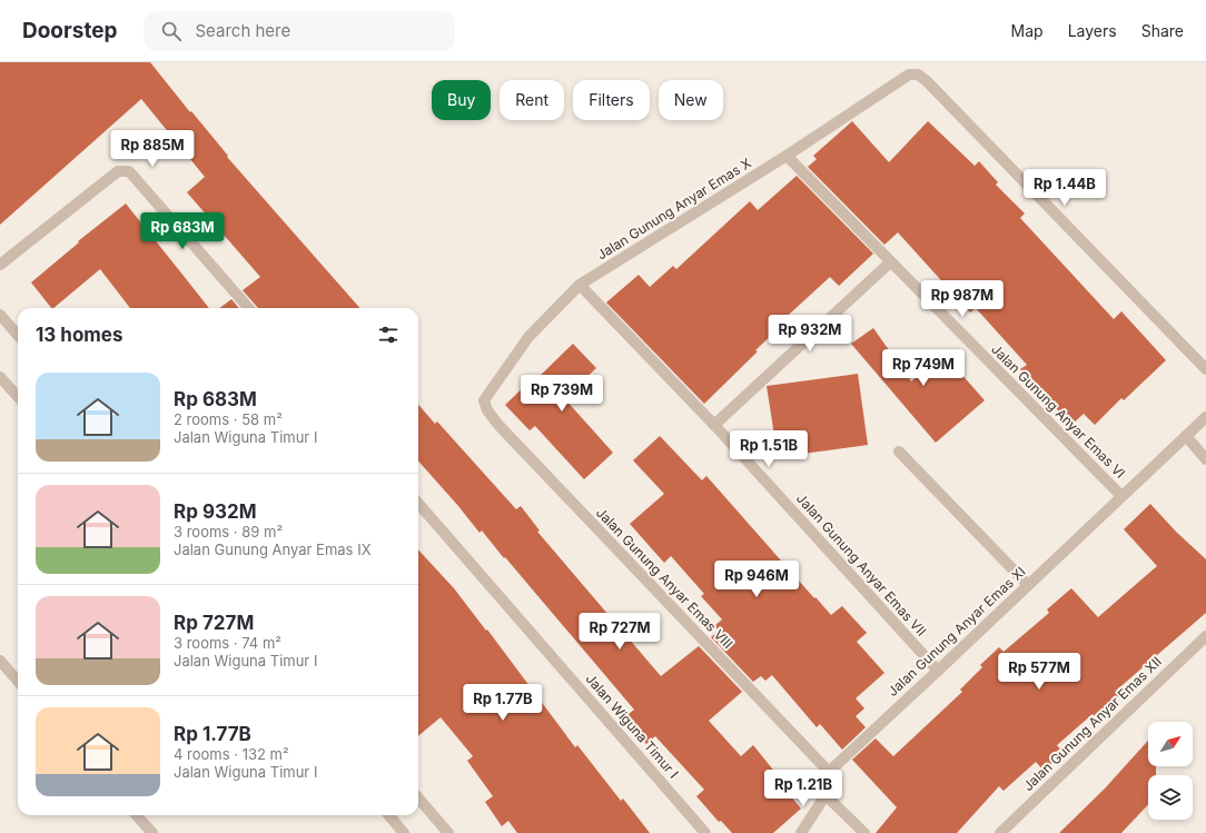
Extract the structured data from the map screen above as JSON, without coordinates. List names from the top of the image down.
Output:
{
  "streets": {
    "street": [
      "Jalan Gunung Anyar Emas X",
      "Jalan Gunung Anyar Emas VI",
      "Jalan Gunung Anyar Emas VII",
      "Jalan Gunung Anyar Emas VIII",
      "Jalan Gunung Anyar Emas XI",
      "Jalan Gunung Anyar Emas XII",
      "Jalan Wiguna Timur I"
    ]
  },
  "crossings": [
    ["Jalan Gunung Anyar Emas X", "Jalan Gunung Anyar Emas VI"],
    ["Jalan Gunung Anyar Emas X", "Jalan Gunung Anyar Emas VII"],
    ["Jalan Gunung Anyar Emas X", "Jalan Gunung Anyar Emas VIII"],
    ["Jalan Gunung Anyar Emas VI", "Jalan Gunung Anyar Emas XI"],
    ["Jalan Gunung Anyar Emas VII", "Jalan Gunung Anyar Emas XI"],
    ["Jalan Gunung Anyar Emas VIII", "Jalan Gunung Anyar Emas XI"]
  ],
  "north": "top right",
  "page": {
    "header": "Doorstep",
    "search": "Search here",
    "nav": ["Map", "Layers", "Share"],
    "chip": [
      "Buy",
      "Rent",
      "Filters",
      "New"
    ],
    "price": [
      "Rp 885M",
      "Rp 1.44B",
      "Rp 683M",
      "Rp 987M",
      "Rp 932M",
      "Rp 749M",
      "Rp 739M",
      "Rp 1.51B",
      "Rp 946M",
      "Rp 727M",
      "Rp 577M",
      "Rp 1.77B",
      "Rp 1.21B"
    ],
    "heading": "13 homes",
    "list": [
      {
        "name": "Rp 683M",
        "note": "2 rooms · 58 m² · Jalan Wiguna Timur I"
      },
      {
        "name": "Rp 932M",
        "note": "3 rooms · 89 m² · Jalan Gunung Anyar Emas IX"
      },
      {
        "name": "Rp 727M",
        "note": "3 rooms · 74 m² · Jalan Wiguna Timur I"
      },
      {
        "name": "Rp 1.77B",
        "note": "4 rooms · 132 m² · Jalan Wiguna Timur I"
      }
    ]
  }
}
